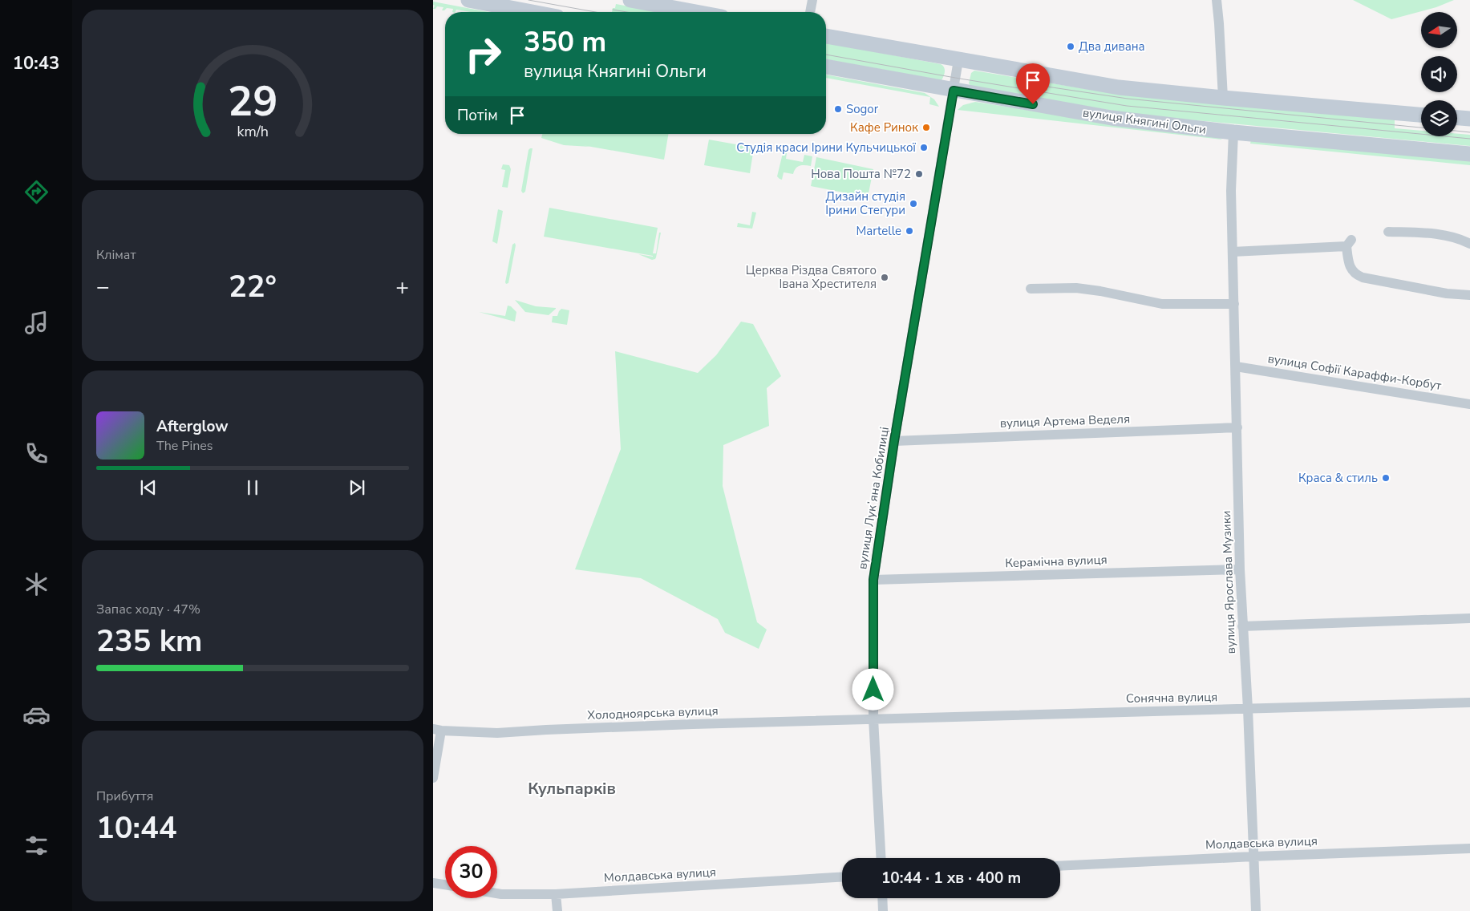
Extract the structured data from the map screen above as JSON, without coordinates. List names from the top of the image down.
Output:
{
  "streets": {
    "main road": ["вулиця Княгині Ольги"],
    "street": [
      "вулиця Софії Караффи-Корбут",
      "вулиця Артема Веделя",
      "вулиця Лукʼяна Кобилиці",
      "Керамічна вулиця",
      "вулиця Ярослава Музики",
      "Сонячна вулиця",
      "Холодноярська вулиця",
      "Молдавська вулиця"
    ]
  },
  "crossings": [
    ["вулиця Княгині Ольги", "вулиця Лукʼяна Кобилиці"],
    ["вулиця Княгині Ольги", "вулиця Ярослава Музики"],
    ["вулиця Софії Караффи-Корбут", "вулиця Ярослава Музики"],
    ["вулиця Артема Веделя", "вулиця Лукʼяна Кобилиці"],
    ["вулиця Артема Веделя", "вулиця Ярослава Музики"],
    ["вулиця Лукʼяна Кобилиці", "Керамічна вулиця"],
    ["вулиця Лукʼяна Кобилиці", "Сонячна вулиця"],
    ["вулиця Лукʼяна Кобилиці", "Холодноярська вулиця"],
    ["Керамічна вулиця", "вулиця Ярослава Музики"],
    ["вулиця Ярослава Музики", "Сонячна вулиця"],
    ["вулиця Ярослава Музики", "Молдавська вулиця"],
    ["Сонячна вулиця", "Холодноярська вулиця"]
  ],
  "districts": ["Кульпарків"],
  "places": [
    "Два дивана",
    "Sogor",
    "Кафе Ринок",
    "Студія краси Ірини Кульчицької",
    "Нова Пошта №72",
    "Дизайн студія Ірини Стегури",
    "Martelle",
    "Церква Різдва Святого Івана Хрестителя",
    "Краса & стиль"
  ],
  "north": "left",
  "page": {
    "tabs": "10:43",
    "turn": ["350 m", "вулиця Княгині Ольги"],
    "then": "Потім",
    "tile": [
      "Клімат",
      ["Запас ходу · 47%", "235 km"],
      ["Прибуття", "10:44"]
    ],
    "heat": ["−", "22°", "+"],
    "song": ["Afterglow", "The Pines"],
    "limit": "30",
    "trip": "10:44 · 1 хв · 400 m",
    "gauge": ["29", "km/h"]
  }
}
